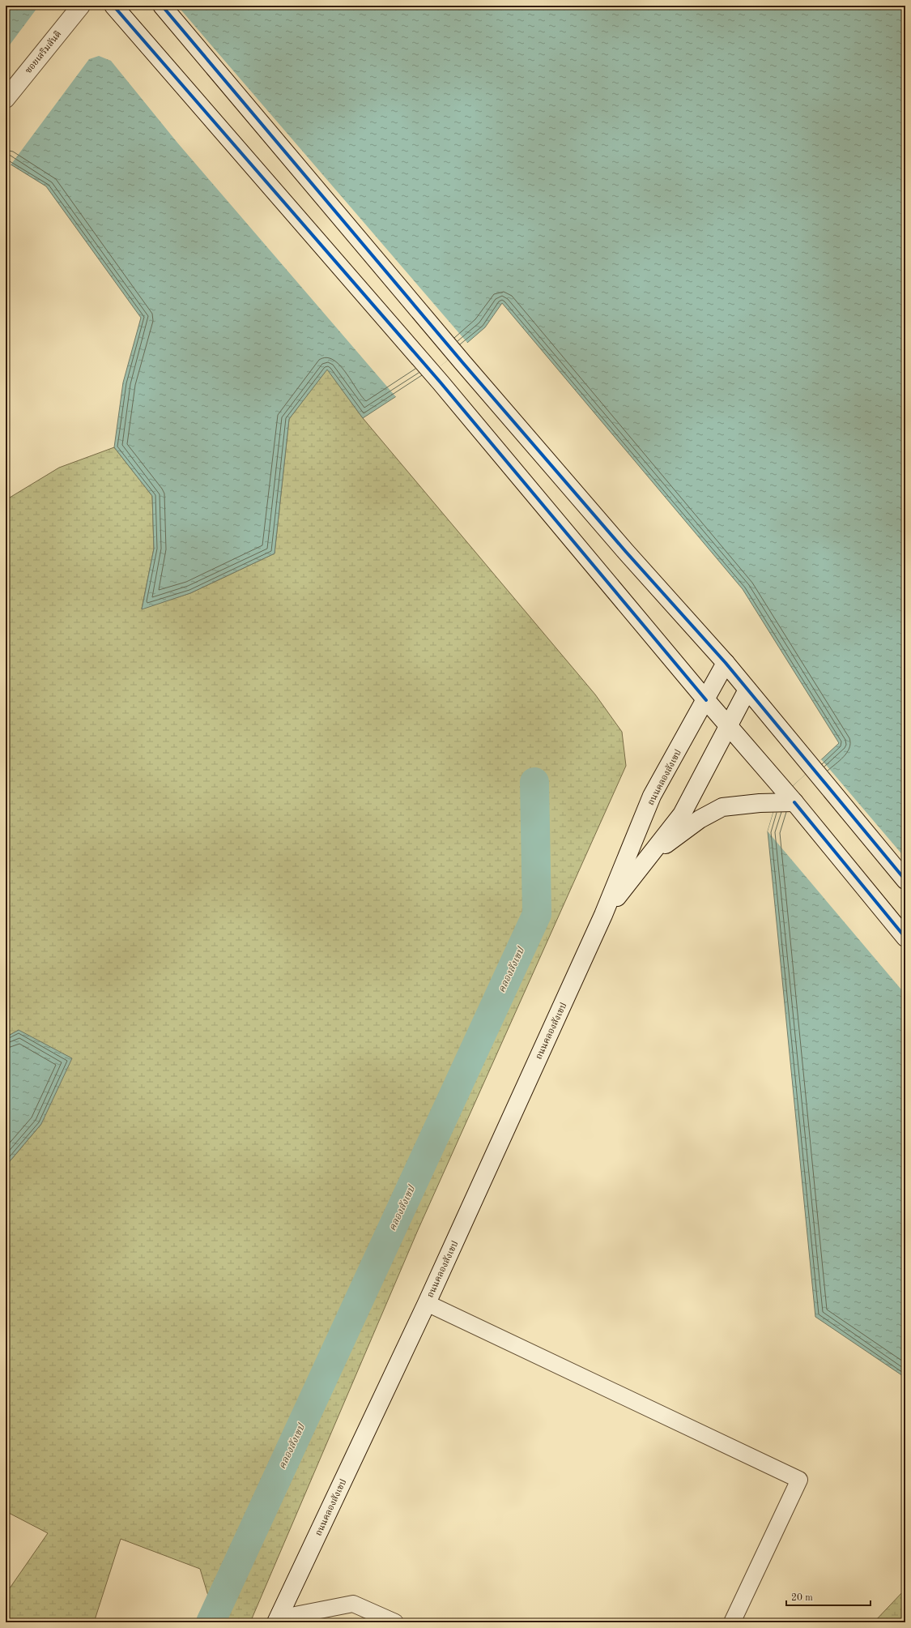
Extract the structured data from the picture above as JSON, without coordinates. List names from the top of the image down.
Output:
{
  "streets": {
    "main road": ["ซอยเสริมสันติ", "ถนนคลองสังเขป"]
  },
  "water": ["คลองสังเขป"],
  "scale_bar": "20 m"
}
